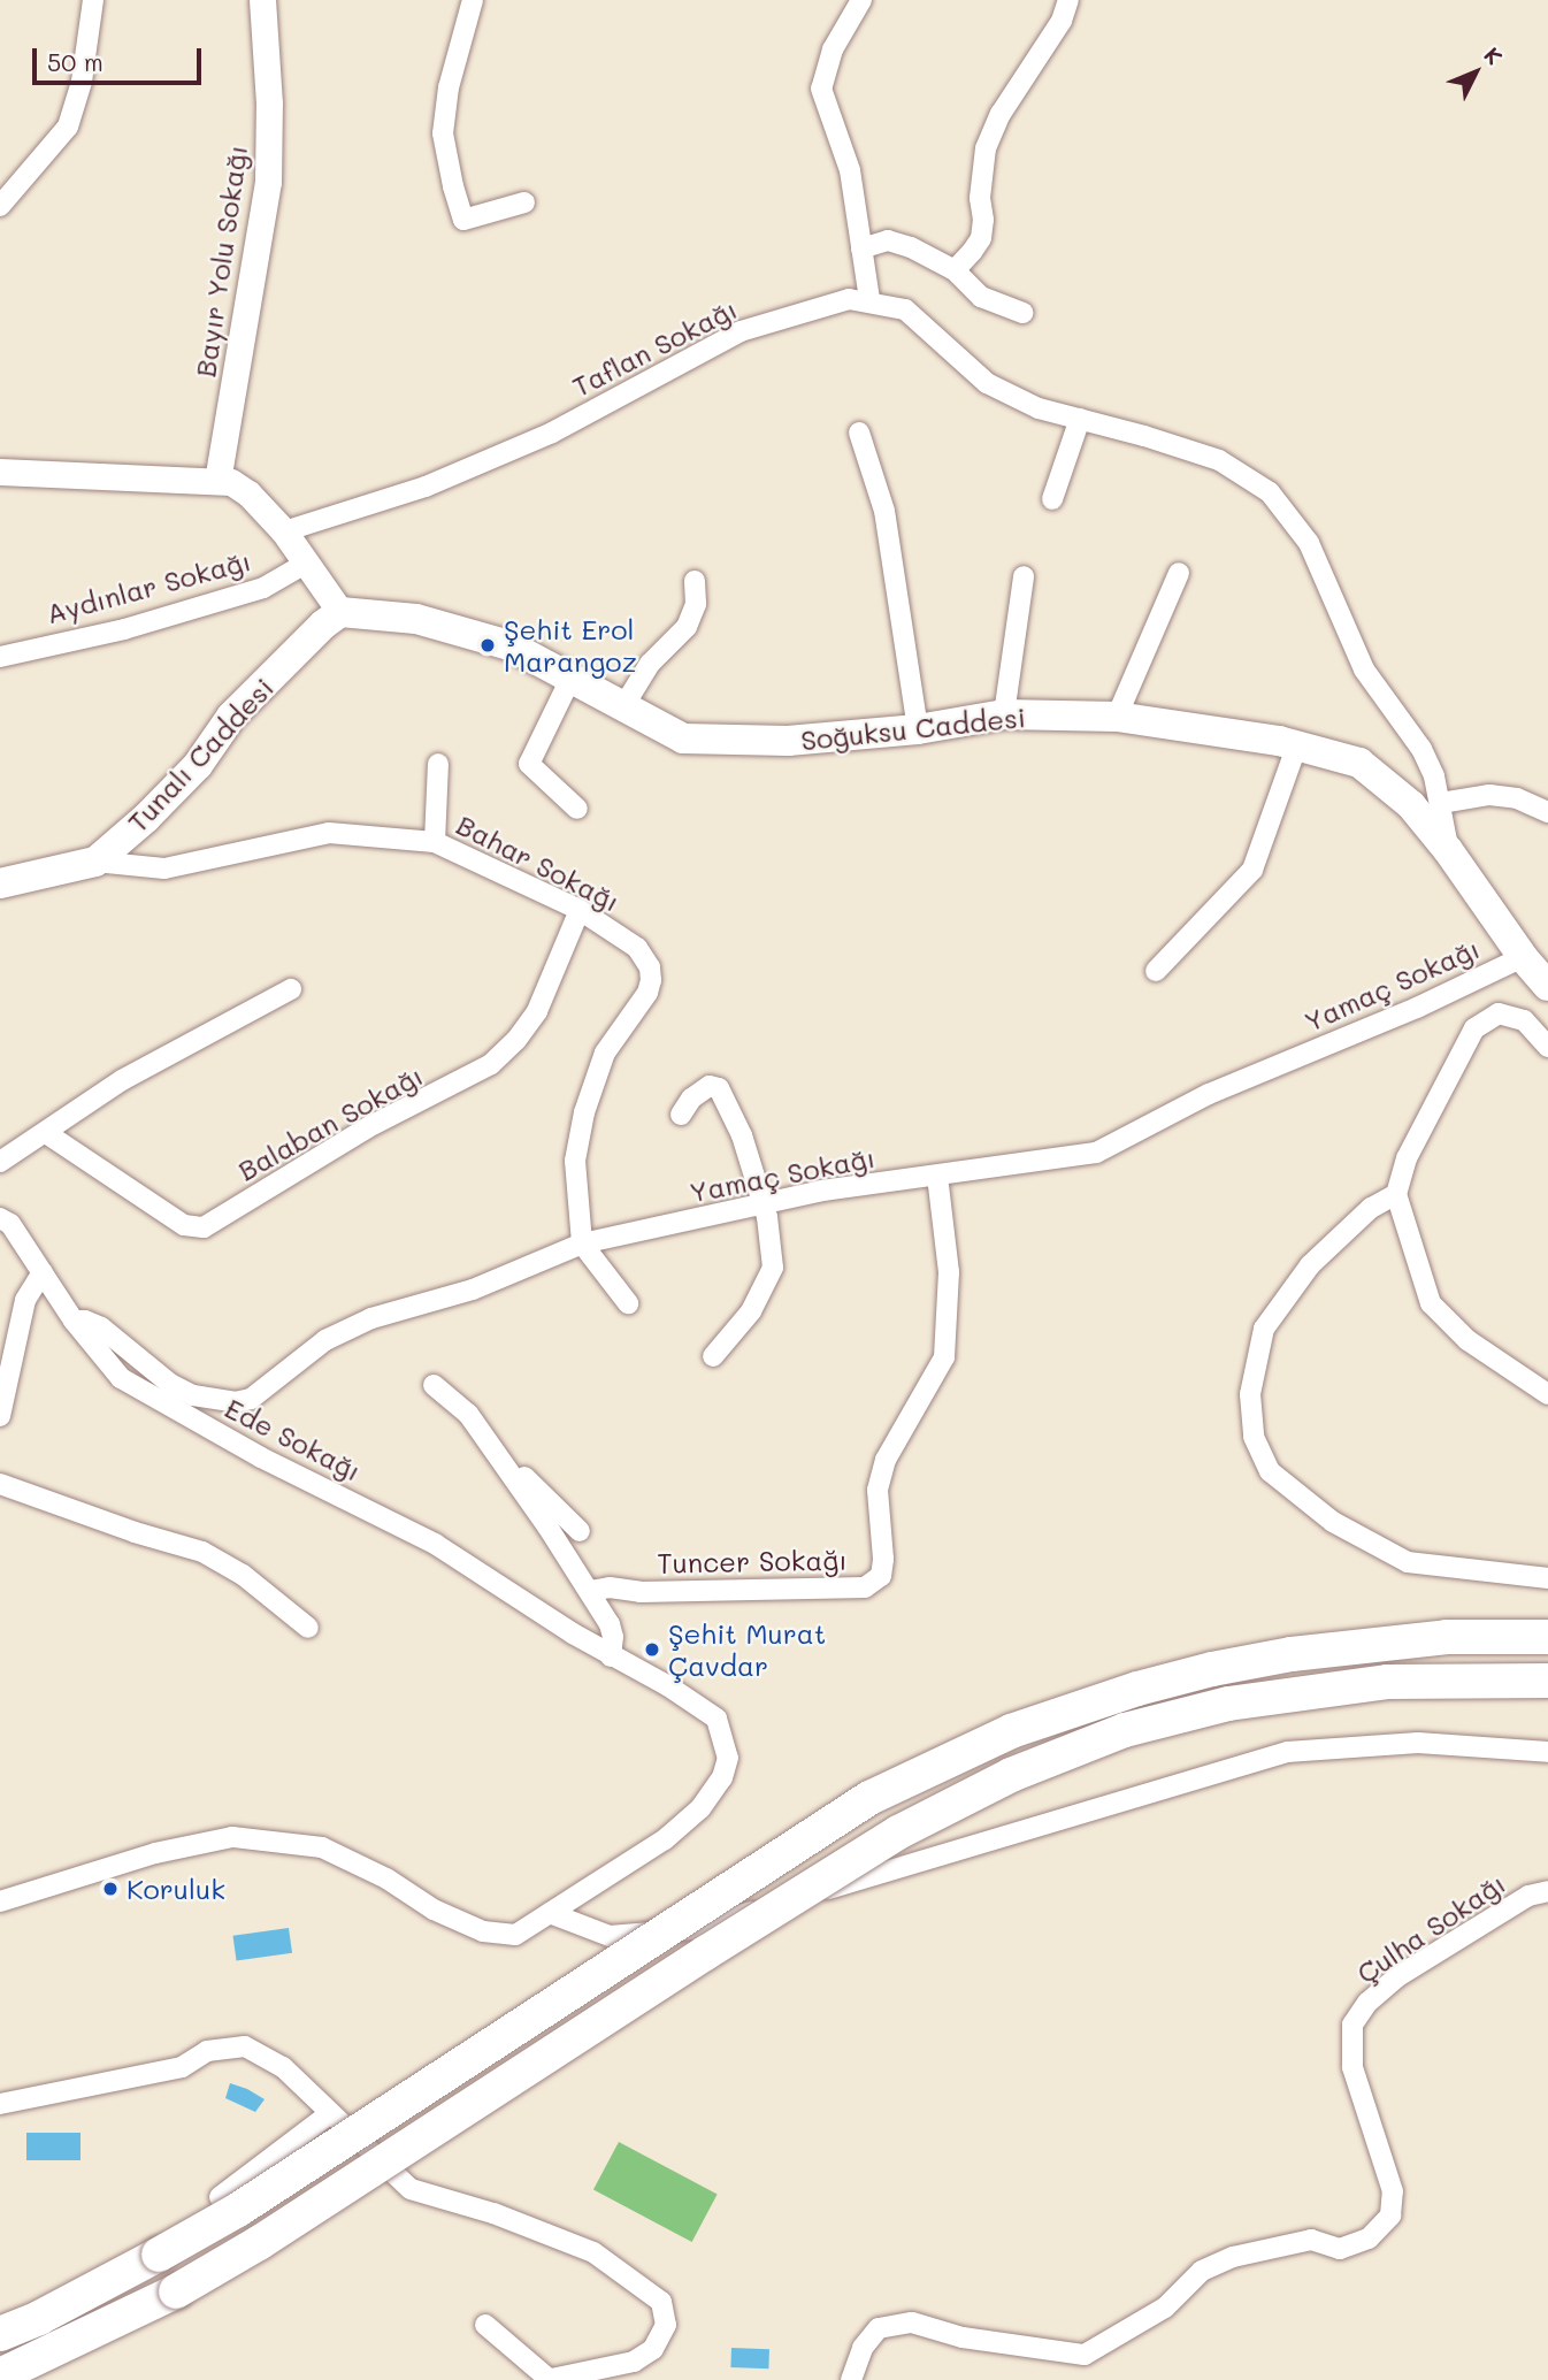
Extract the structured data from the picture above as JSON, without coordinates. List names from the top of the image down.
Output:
{
  "streets": {
    "main road": ["Soğuksu Caddesi", "Tunalı Caddesi"],
    "street": [
      "Bayır Yolu Sokağı",
      "Taflan Sokağı",
      "Aydınlar Sokağı",
      "Bahar Sokağı",
      "Yamaç Sokağı",
      "Balaban Sokağı",
      "Ede Sokağı",
      "Tuncer Sokağı",
      "Çulha Sokağı"
    ]
  },
  "crossings": [
    ["Taflan Sokağı", "Soğuksu Caddesi"],
    ["Soğuksu Caddesi", "Tunalı Caddesi"],
    ["Soğuksu Caddesi", "Yamaç Sokağı"],
    ["Tunalı Caddesi", "Bahar Sokağı"],
    ["Bahar Sokağı", "Yamaç Sokağı"],
    ["Bahar Sokağı", "Balaban Sokağı"],
    ["Yamaç Sokağı", "Ede Sokağı"],
    ["Yamaç Sokağı", "Tuncer Sokağı"]
  ],
  "places": ["Şehit Erol Marangoz", "Şehit Murat Çavdar", "Koruluk"],
  "scale_bar": "50 m",
  "north": "top right"
}
